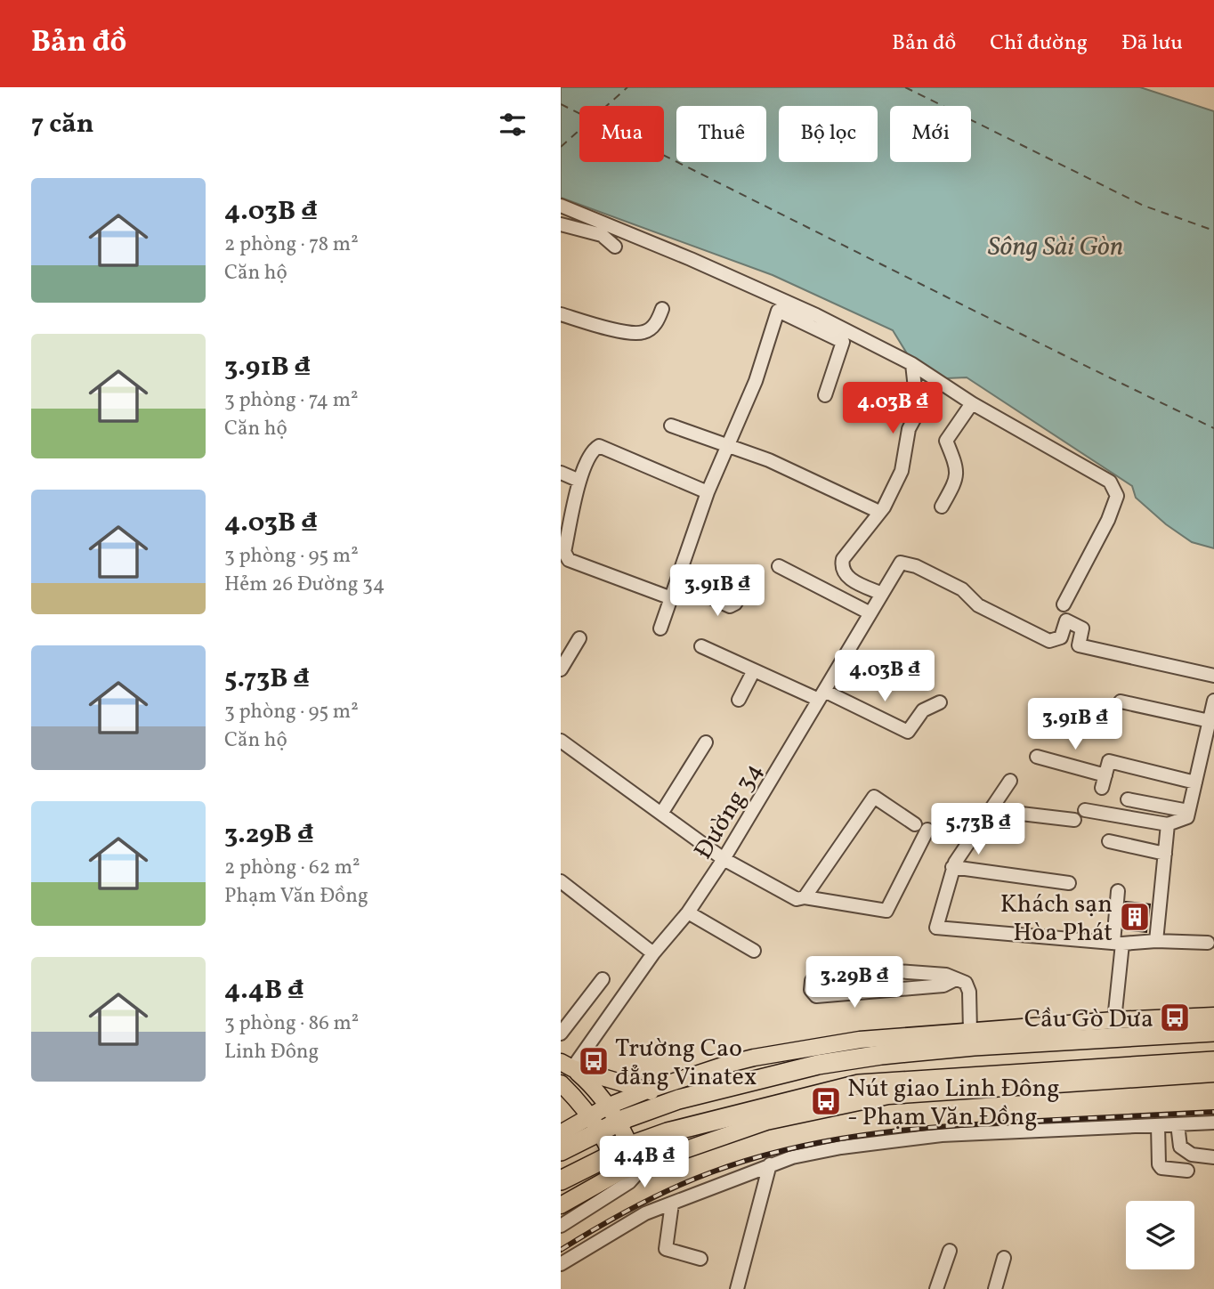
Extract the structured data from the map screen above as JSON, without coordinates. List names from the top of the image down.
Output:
{
  "streets": {
    "street": ["Đường 34"]
  },
  "water": ["Sông Sài Gòn"],
  "places": {
    "building": ["Khách sạn Hòa Phát"],
    "bus stop": ["Cầu Gò Dưa", "Trường Cao đẳng Vinatex", "Nút giao Linh Đông - Phạm Văn Đồng"]
  },
  "page": {
    "header": "Bản đồ",
    "nav": ["Bản đồ", "Chỉ đường", "Đã lưu"],
    "heading": "7 căn",
    "chip": [
      "Mua",
      "Thuê",
      "Bộ lọc",
      "Mới"
    ],
    "list": [
      {
        "name": "4.03B ₫",
        "note": "2 phòng · 78 m² · Căn hộ"
      },
      {
        "name": "3.91B ₫",
        "note": "3 phòng · 74 m² · Căn hộ"
      },
      {
        "name": "4.03B ₫",
        "note": "3 phòng · 95 m² · Hẻm 26 Đường 34"
      },
      {
        "name": "5.73B ₫",
        "note": "3 phòng · 95 m² · Căn hộ"
      },
      {
        "name": "3.29B ₫",
        "note": "2 phòng · 62 m² · Phạm Văn Đồng"
      },
      {
        "name": "4.4B ₫",
        "note": "3 phòng · 86 m² · Linh Đông"
      }
    ],
    "price": [
      "4.03B ₫",
      "3.91B ₫",
      "4.03B ₫",
      "3.91B ₫",
      "5.73B ₫",
      "3.29B ₫",
      "4.4B ₫"
    ]
  }
}
